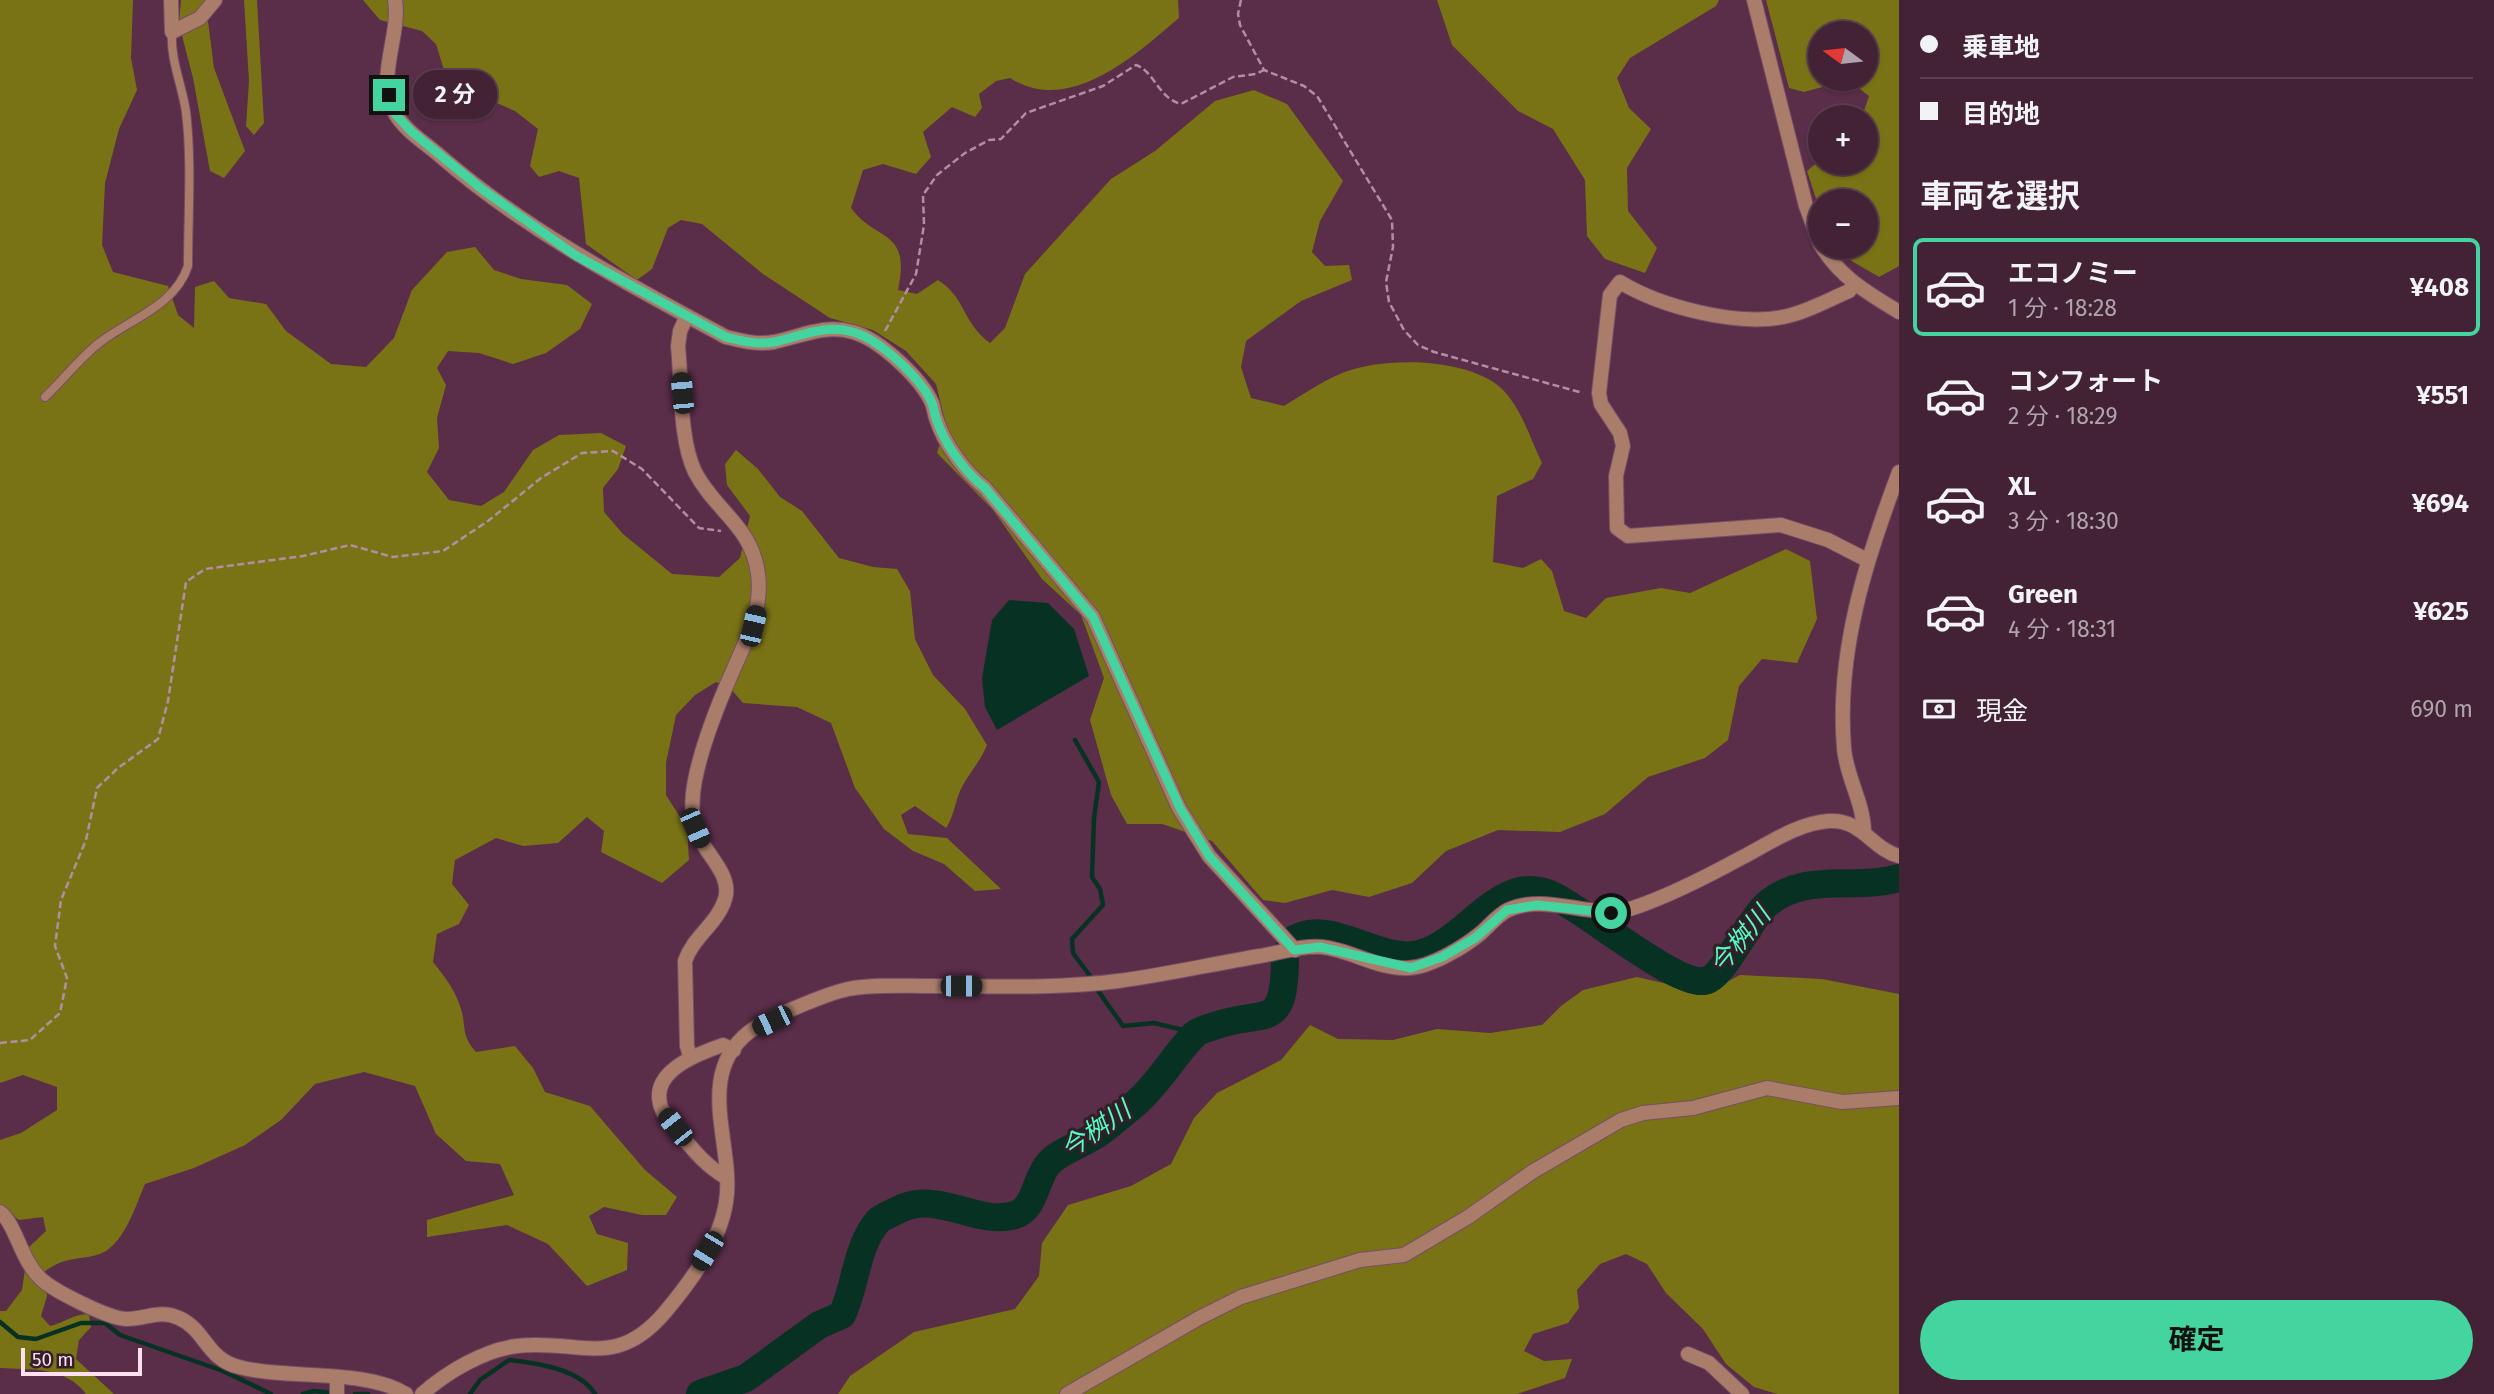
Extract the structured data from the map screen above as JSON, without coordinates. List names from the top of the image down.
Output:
{
  "water": ["今桝川"],
  "scale_bar": "50 m",
  "north": "left",
  "page": {
    "banner": ["乗車地", "目的地"],
    "map_buttons": ["+", "−"],
    "bubble": "2 分",
    "heading": "車両を選択",
    "list": [
      {
        "name": "エコノミー",
        "note": "1 分 · 18:28",
        "value": "¥408"
      },
      {
        "name": "コンフォート",
        "note": "2 分 · 18:29",
        "value": "¥551"
      },
      {
        "name": "XL",
        "note": "3 分 · 18:30",
        "value": "¥694"
      },
      {
        "name": "Green",
        "note": "4 分 · 18:31",
        "value": "¥625"
      }
    ],
    "pay": ["現金", "690 m"],
    "buttons": "確定",
    "scale": "50 m"
  }
}
